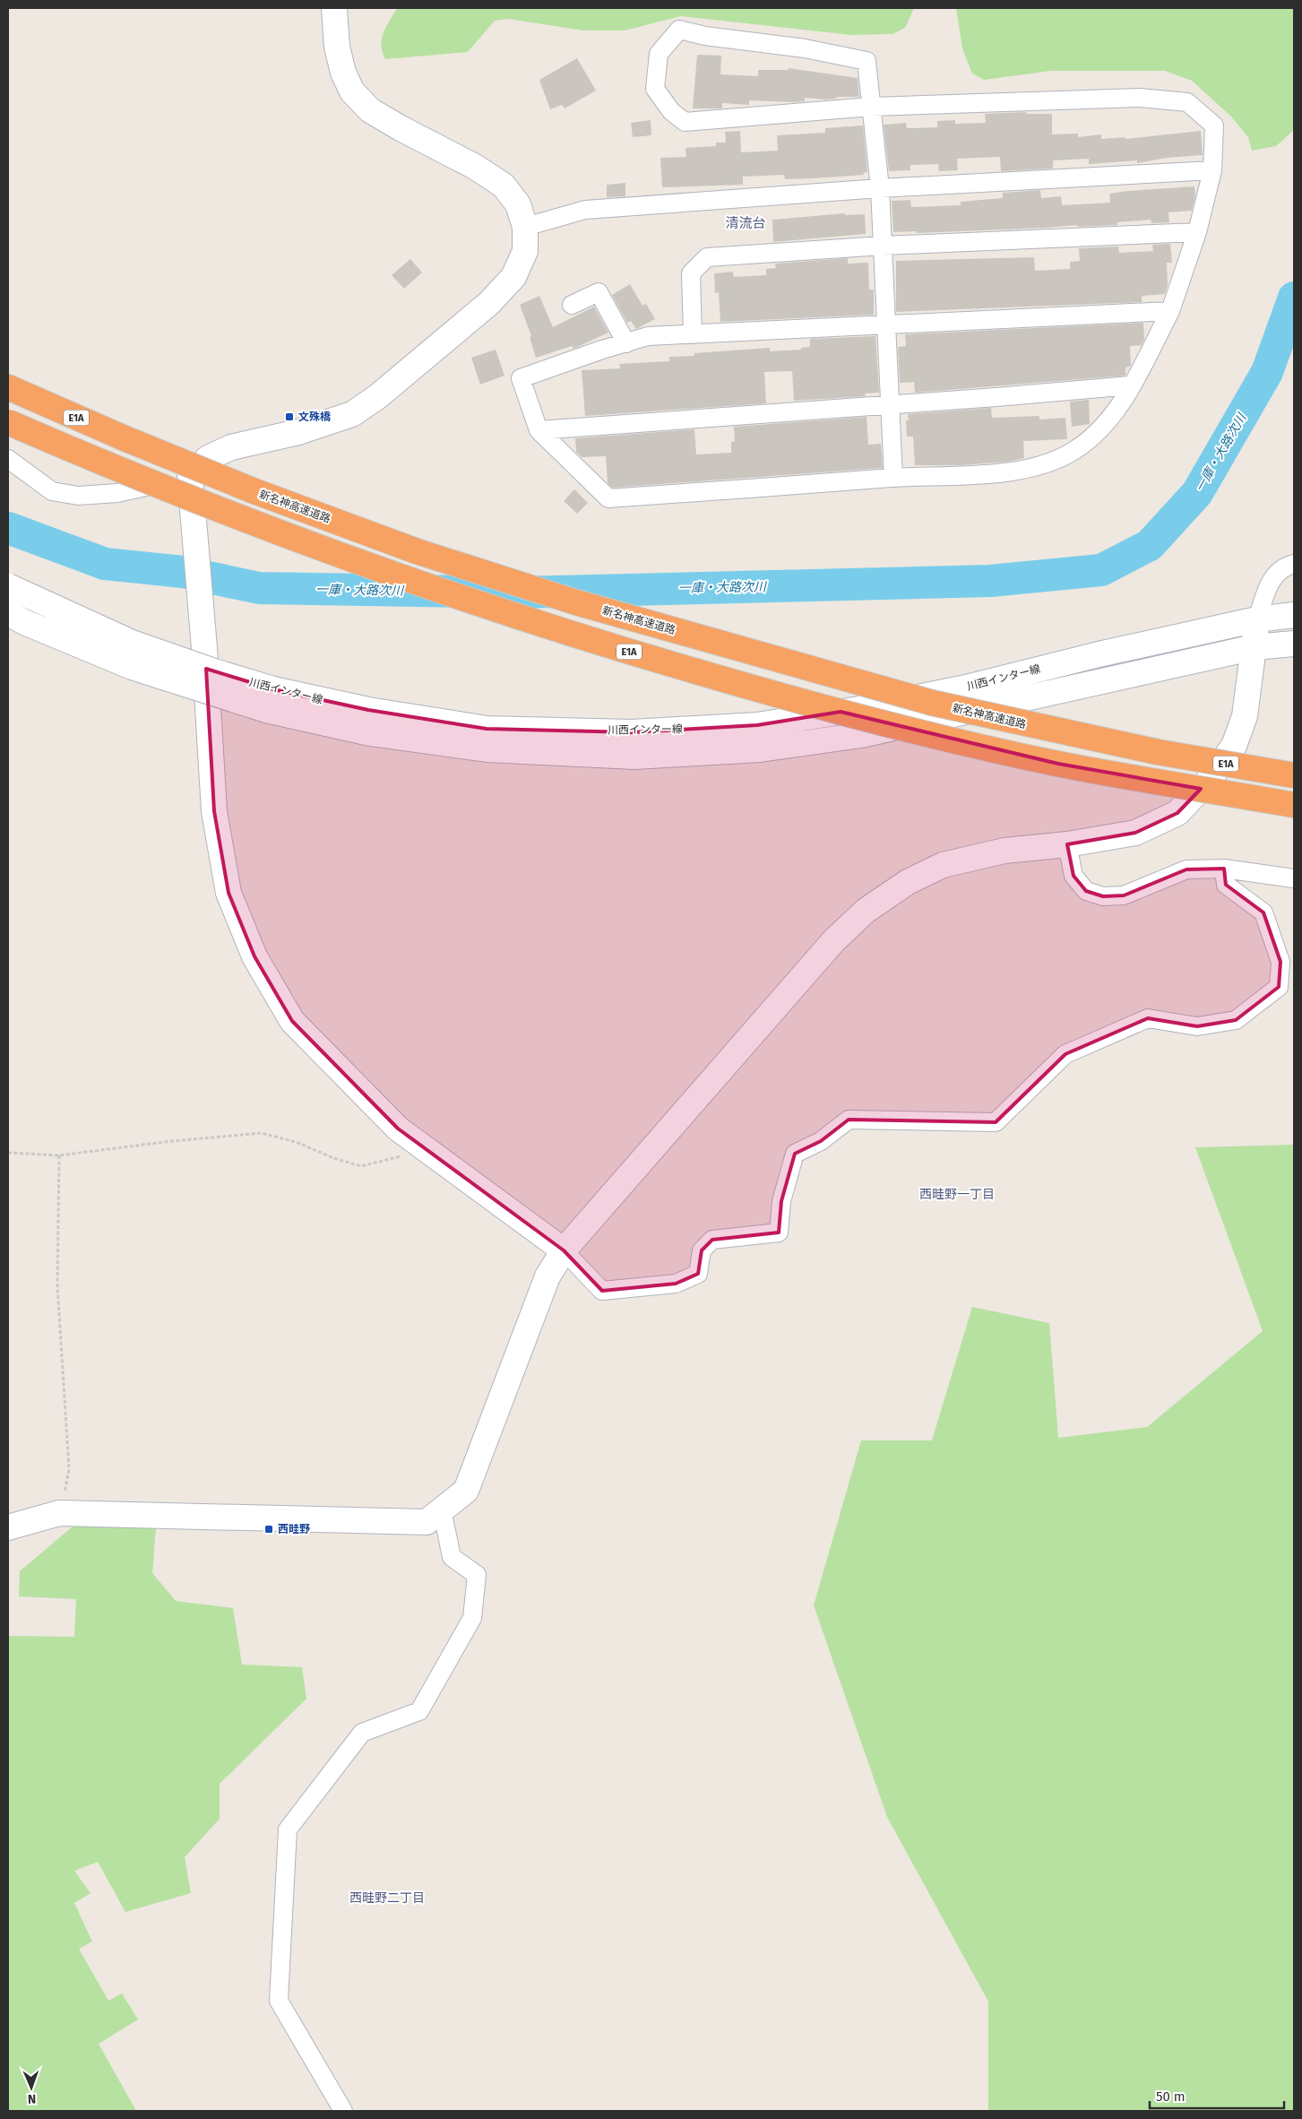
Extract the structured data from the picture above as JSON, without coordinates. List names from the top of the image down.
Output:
{
  "streets": {
    "highway": ["E1A", "新名神高速道路"],
    "street": ["川西インター線"]
  },
  "districts": ["清流台", "西畦野一丁目", "西畦野二丁目"],
  "water": ["一庫・大路次川"],
  "places": {
    "transit": ["文殊橋", "西畦野"]
  },
  "scale_bar": "50 m",
  "north": "bottom"
}
